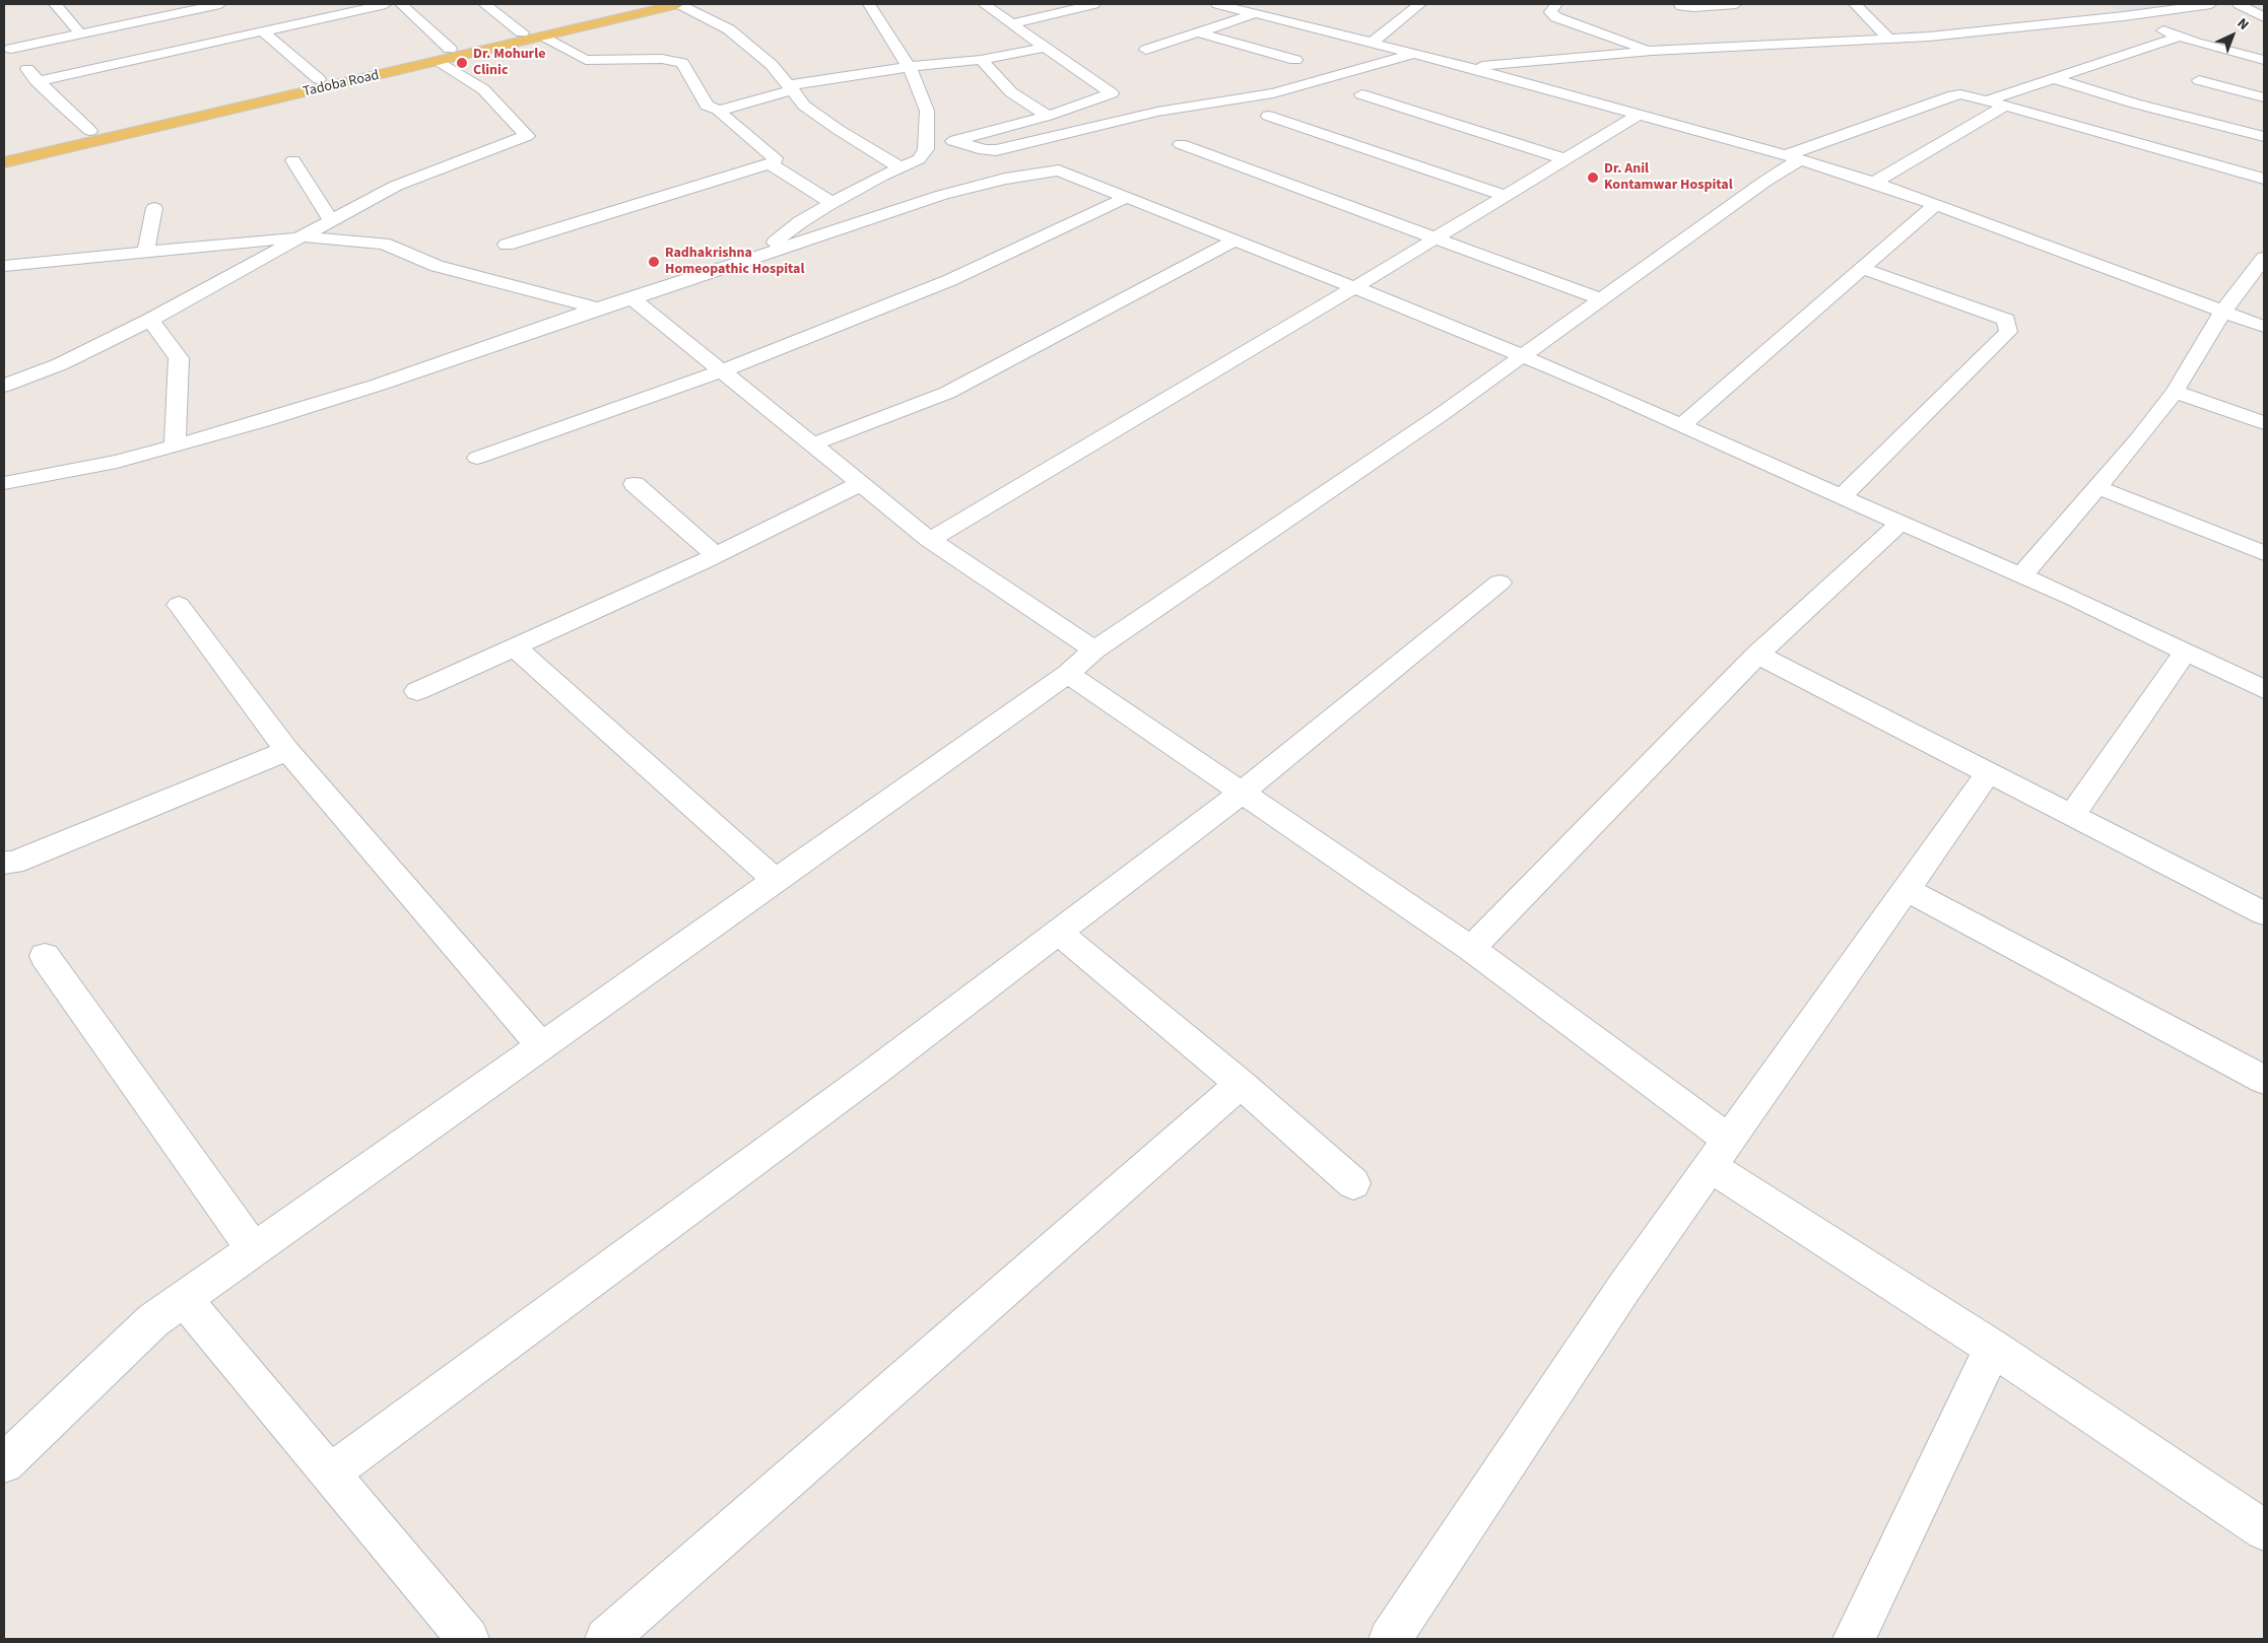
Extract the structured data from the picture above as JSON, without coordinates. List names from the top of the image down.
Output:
{
  "streets": {
    "main road": ["Tadoba Road"]
  },
  "places": ["Dr. Mohurle Clinic", "Dr. Anil Kontamwar Hospital", "Radhakrishna Homeopathic Hospital"],
  "north": "top right"
}
